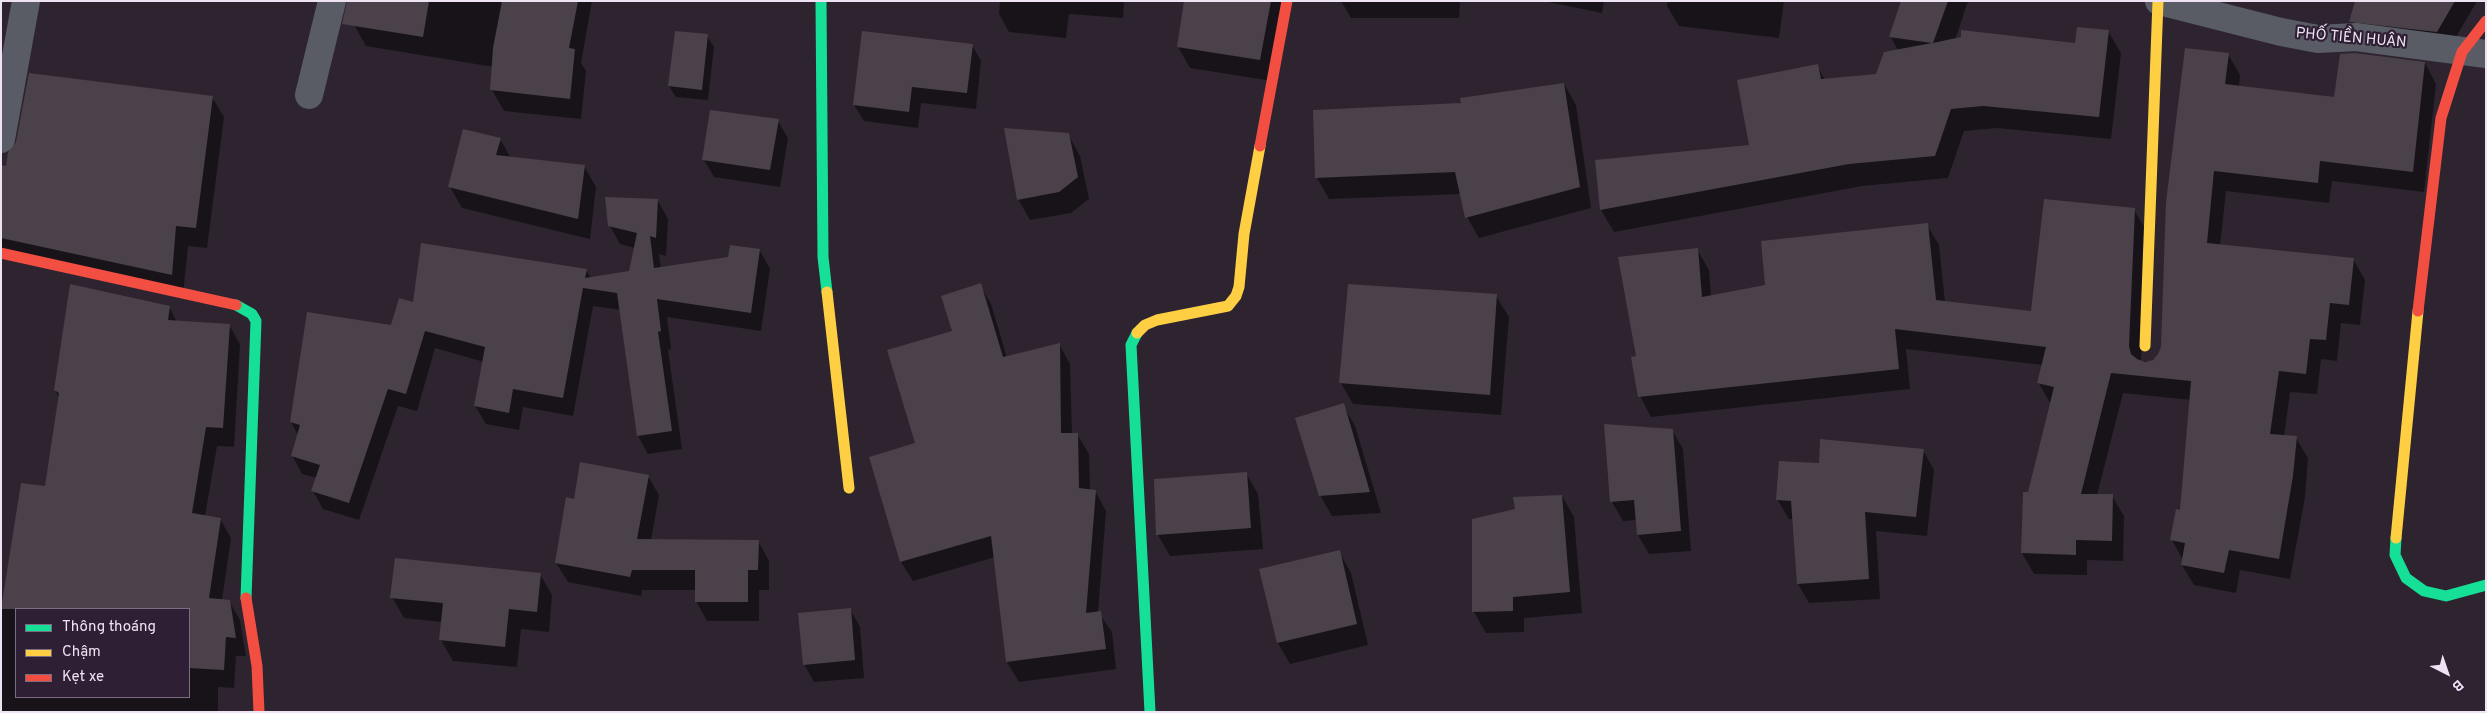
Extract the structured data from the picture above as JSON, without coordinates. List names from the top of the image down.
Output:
{
  "streets": {
    "street": ["PHỐ TIỀN HUÂN"]
  },
  "legend": ["Thông thoáng", "Chậm", "Kẹt xe"],
  "north": "bottom right"
}
